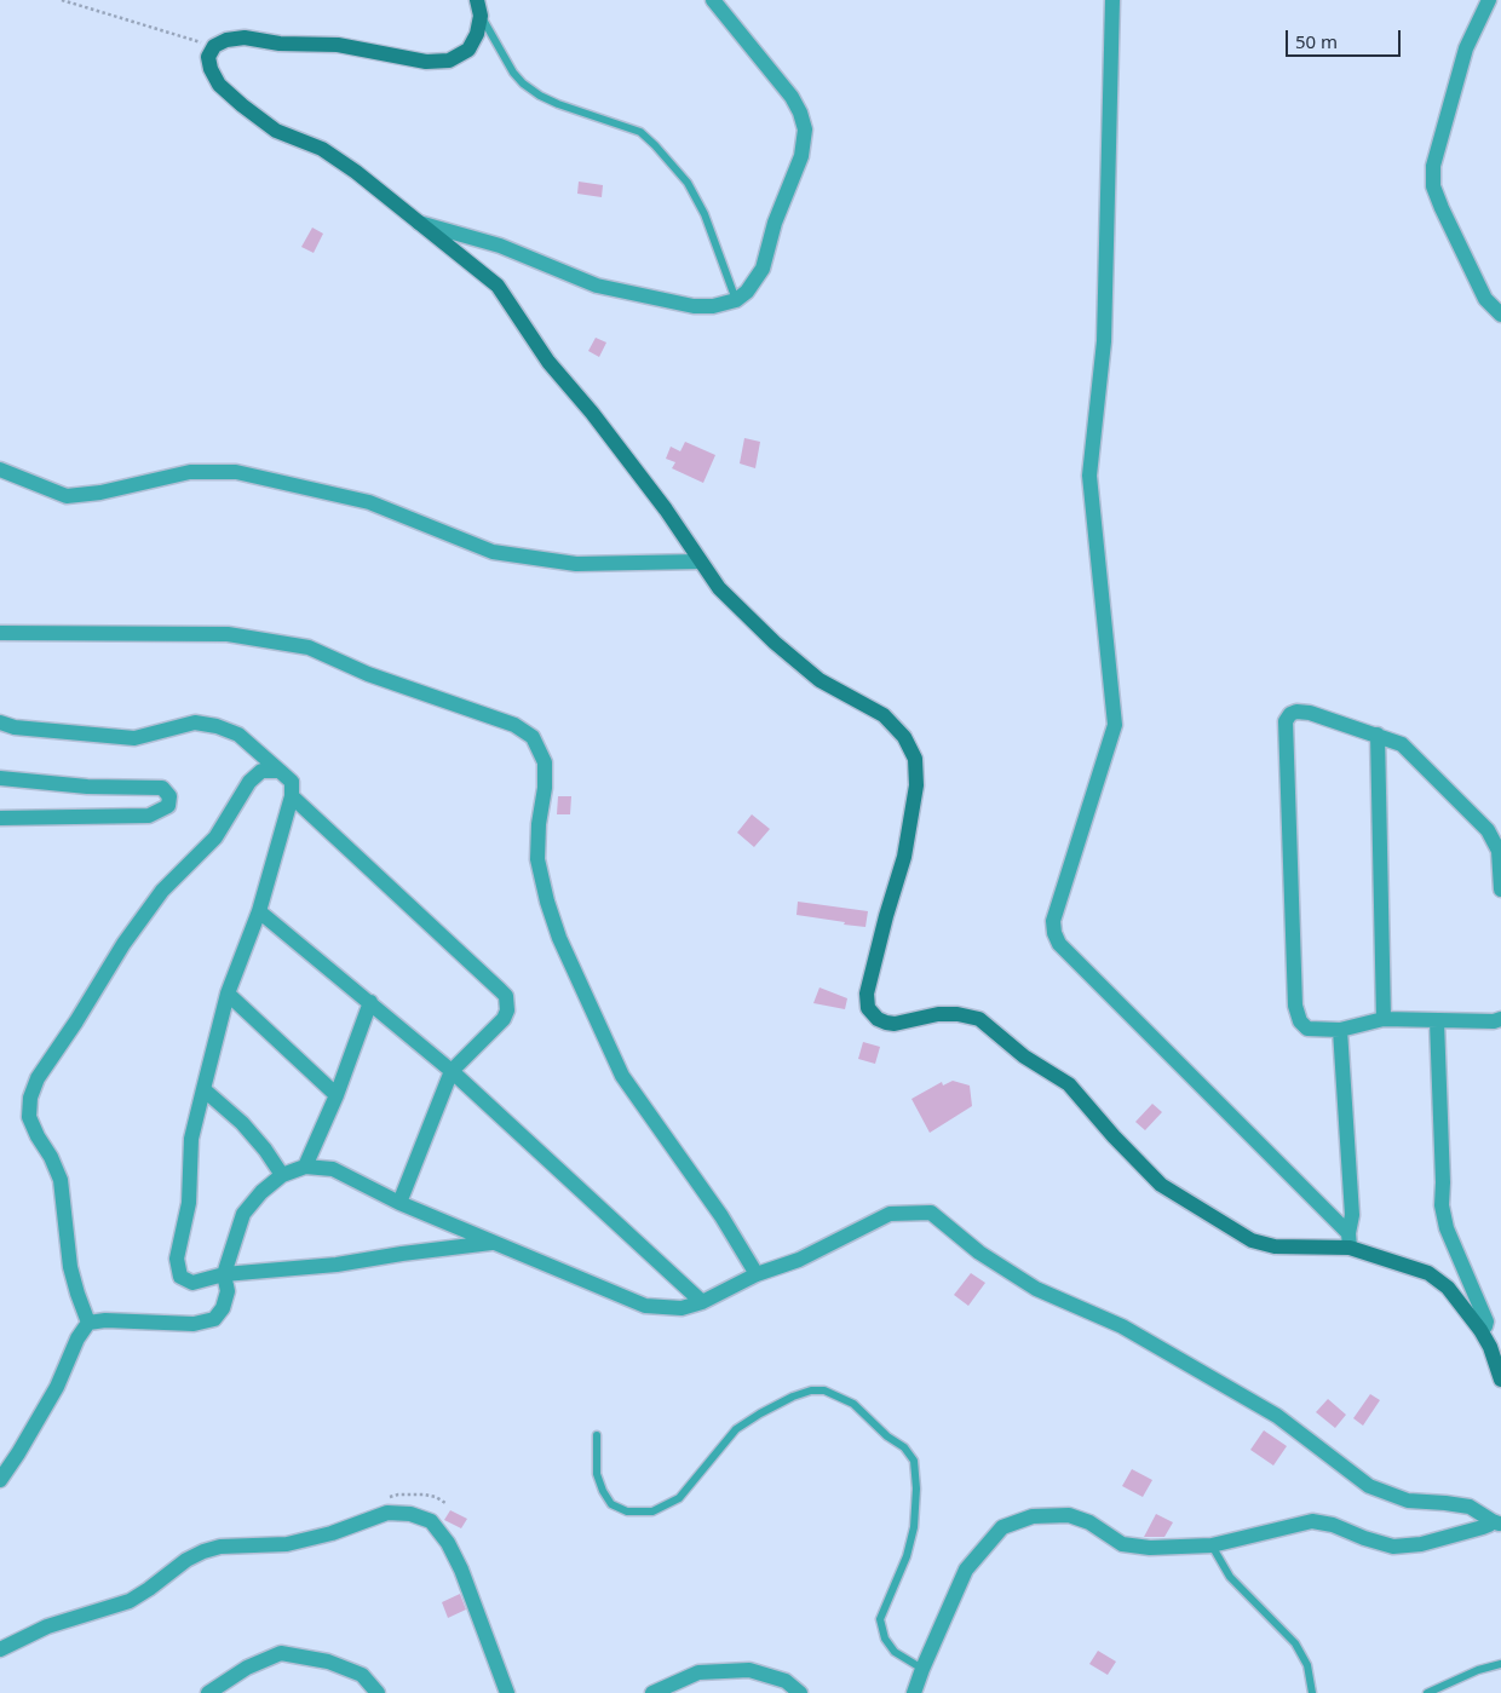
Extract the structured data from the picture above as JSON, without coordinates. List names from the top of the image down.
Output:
{
  "scale_bar": "50 m"
}
